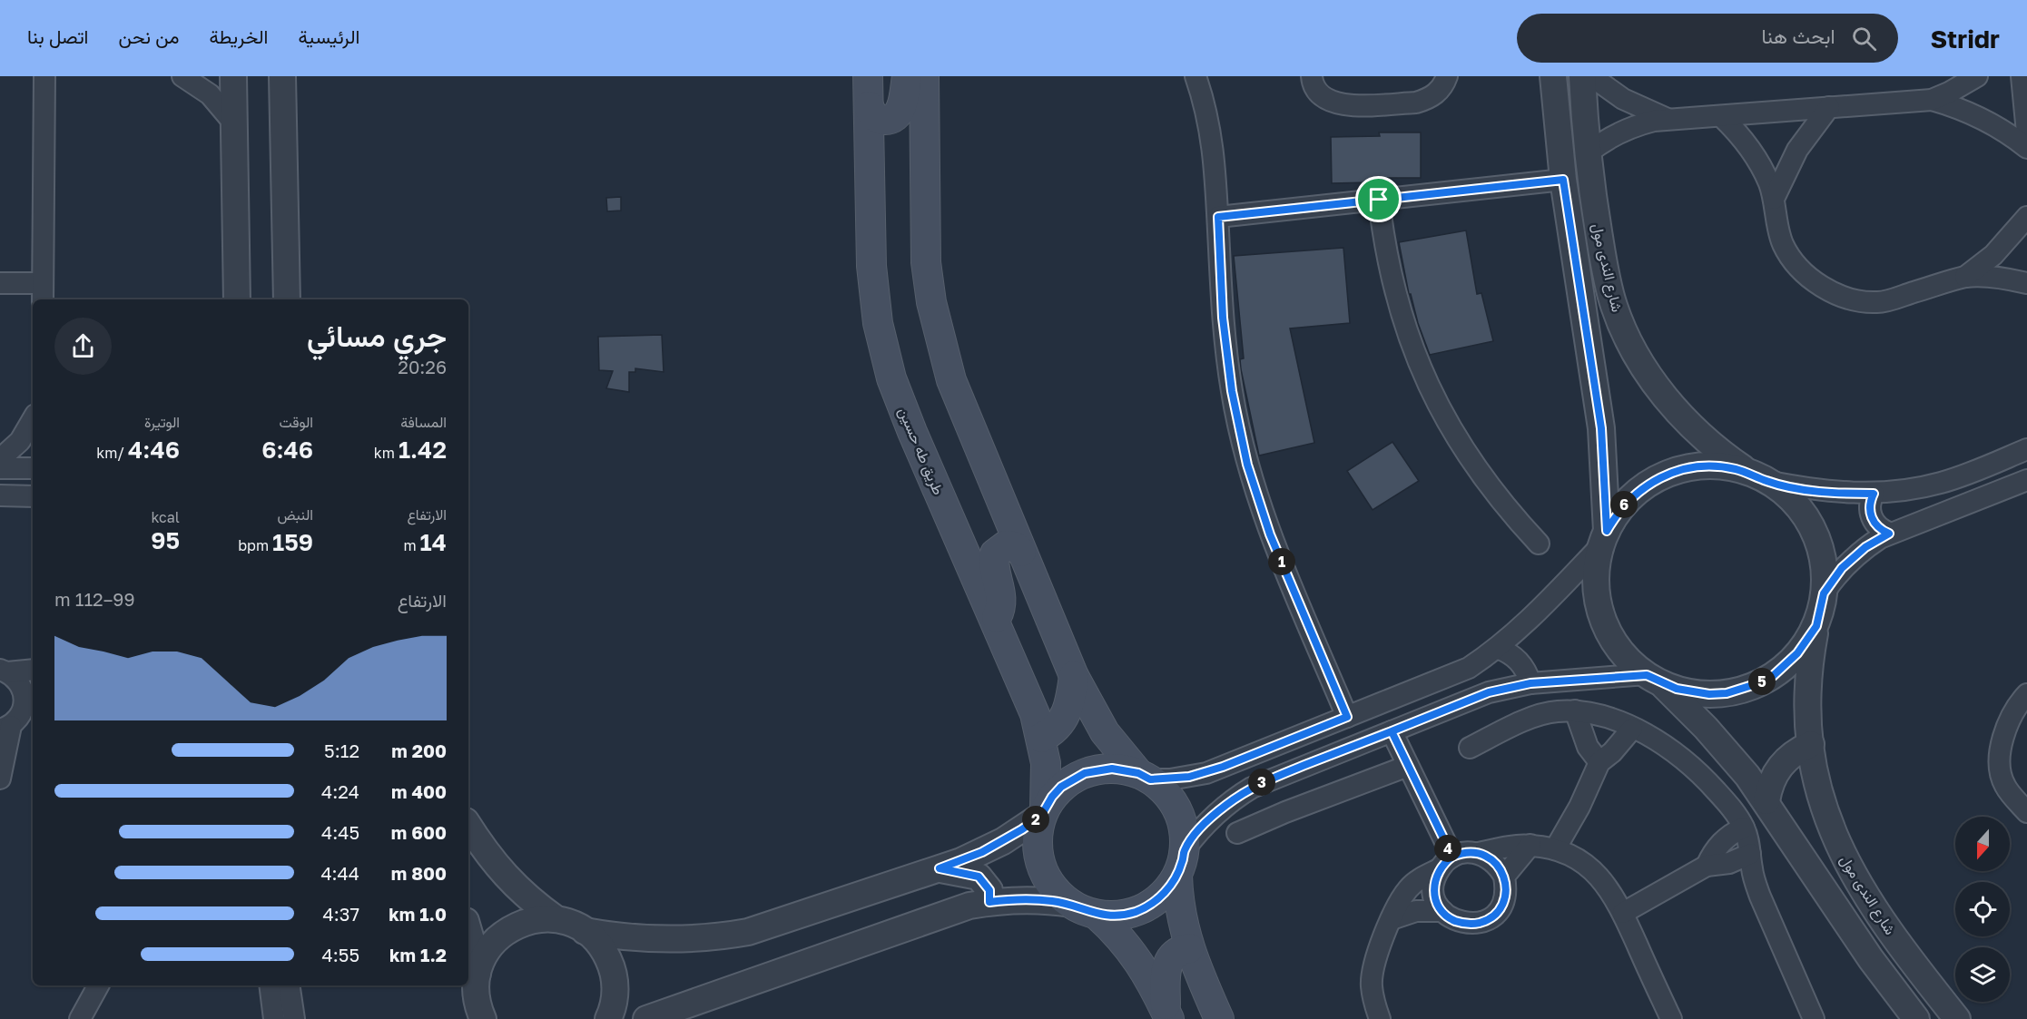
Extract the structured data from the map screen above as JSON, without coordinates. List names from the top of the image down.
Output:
{
  "streets": {
    "main road": ["طريق طه حسين"],
    "street": ["شارع الندى مول"]
  },
  "north": "bottom",
  "page": {
    "header": "Stridr",
    "search": "ابحث هنا",
    "nav": [
      "الرئيسية",
      "الخريطة",
      "من نحن",
      "اتصل بنا"
    ],
    "heading": ["جري مسائي", "20:26"],
    "stats": [
      ["المسافة", "1.42 km"],
      ["الوقت", "6:46"],
      ["الوتيرة", "4:46 /km"],
      ["الارتفاع", "14 m"],
      ["النبض", "159 bpm"],
      ["kcal", "95"]
    ],
    "pins": [
      "6",
      "1",
      "5",
      "3",
      "2",
      "4"
    ],
    "chart": ["الارتفاع", "99–112 m"],
    "list": [
      {
        "name": "200 m",
        "note": "5:12"
      },
      {
        "name": "400 m",
        "note": "4:24"
      },
      {
        "name": "600 m",
        "note": "4:45"
      },
      {
        "name": "800 m",
        "note": "4:44"
      },
      {
        "name": "1.0 km",
        "note": "4:37"
      },
      {
        "name": "1.2 km",
        "note": "4:55"
      }
    ]
  }
}
